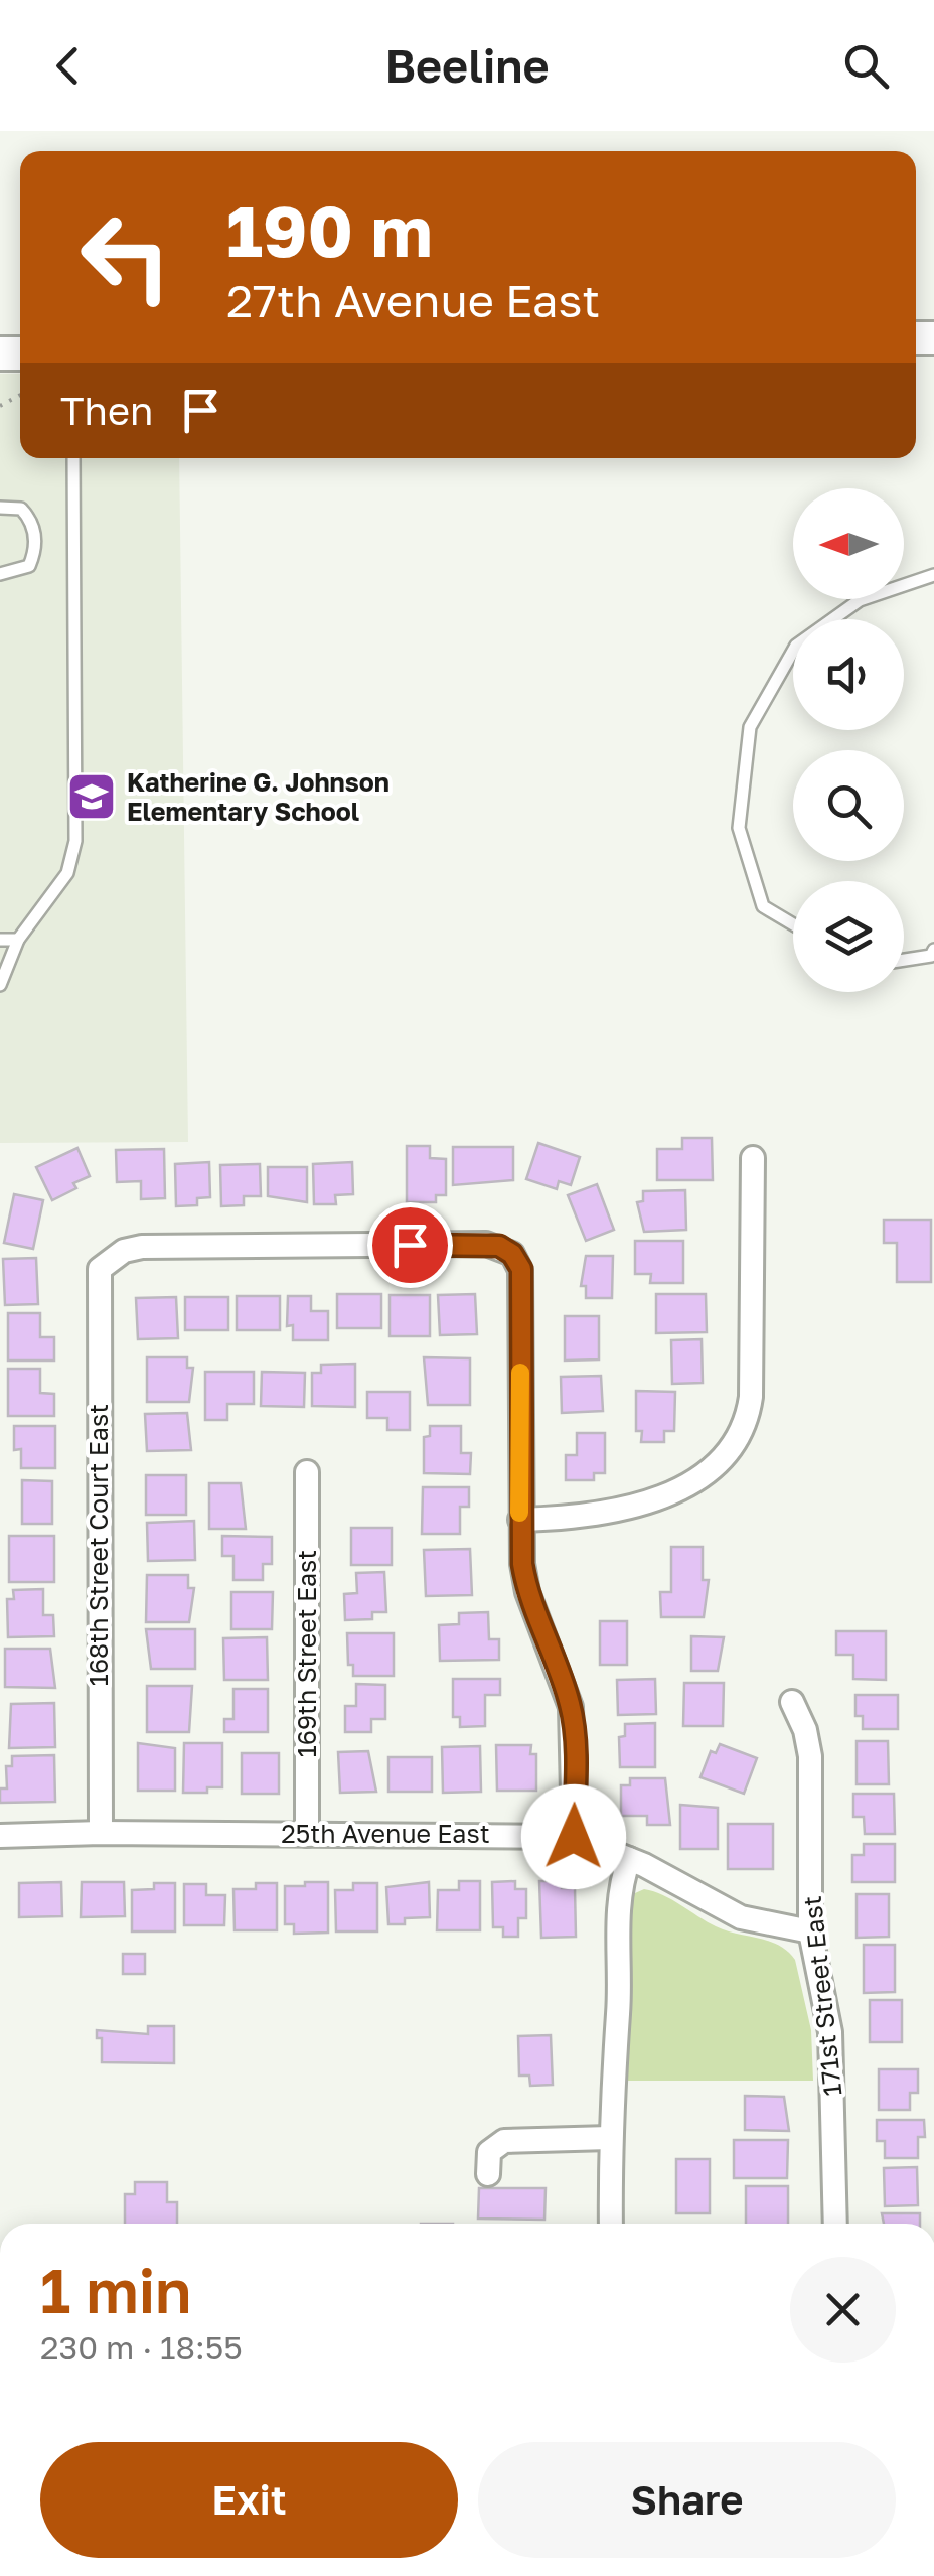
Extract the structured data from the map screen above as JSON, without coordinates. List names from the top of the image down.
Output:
{
  "streets": {
    "street": [
      "168th Street Court East",
      "169th Street East",
      "25th Avenue East",
      "171st Street East"
    ]
  },
  "crossings": [
    ["168th Street Court East", "25th Avenue East"],
    ["169th Street East", "25th Avenue East"],
    ["25th Avenue East", "171st Street East"]
  ],
  "places": {
    "school or university": ["Katherine G. Johnson Elementary School"]
  },
  "north": "left",
  "page": {
    "header": "Beeline",
    "turn": ["190 m", "27th Avenue East"],
    "then": "Then",
    "heading": ["1 min", "230 m · 18:55"],
    "buttons": ["Exit", "Share"]
  }
}
